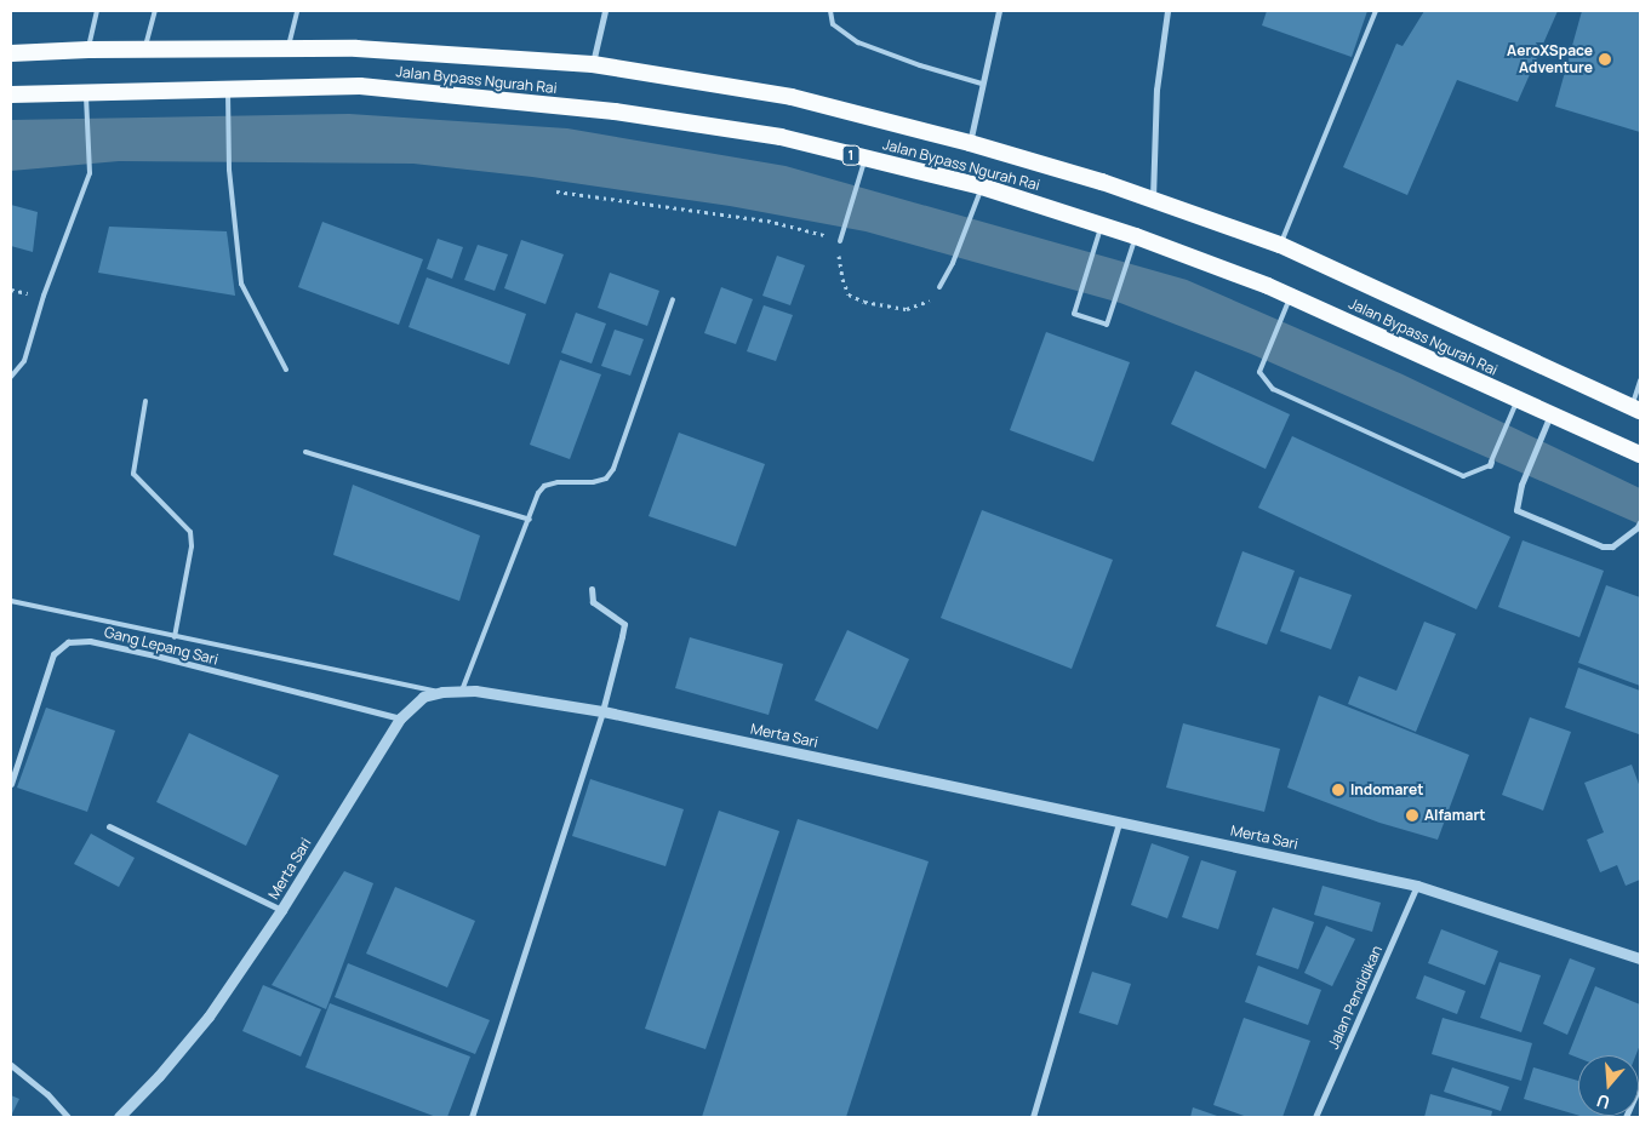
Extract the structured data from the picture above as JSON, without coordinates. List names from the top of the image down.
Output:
{
  "streets": {
    "highway": ["Jalan Bypass Ngurah Rai", "1"],
    "street": ["Gang Lepang Sari", "Merta Sari", "Jalan Pendidikan"]
  },
  "crossings": [
    ["Gang Lepang Sari", "Merta Sari"],
    ["Merta Sari", "Jalan Pendidikan"]
  ],
  "places": ["AeroXSpace Adventure", "Indomaret", "Alfamart"],
  "north": "bottom"
}
